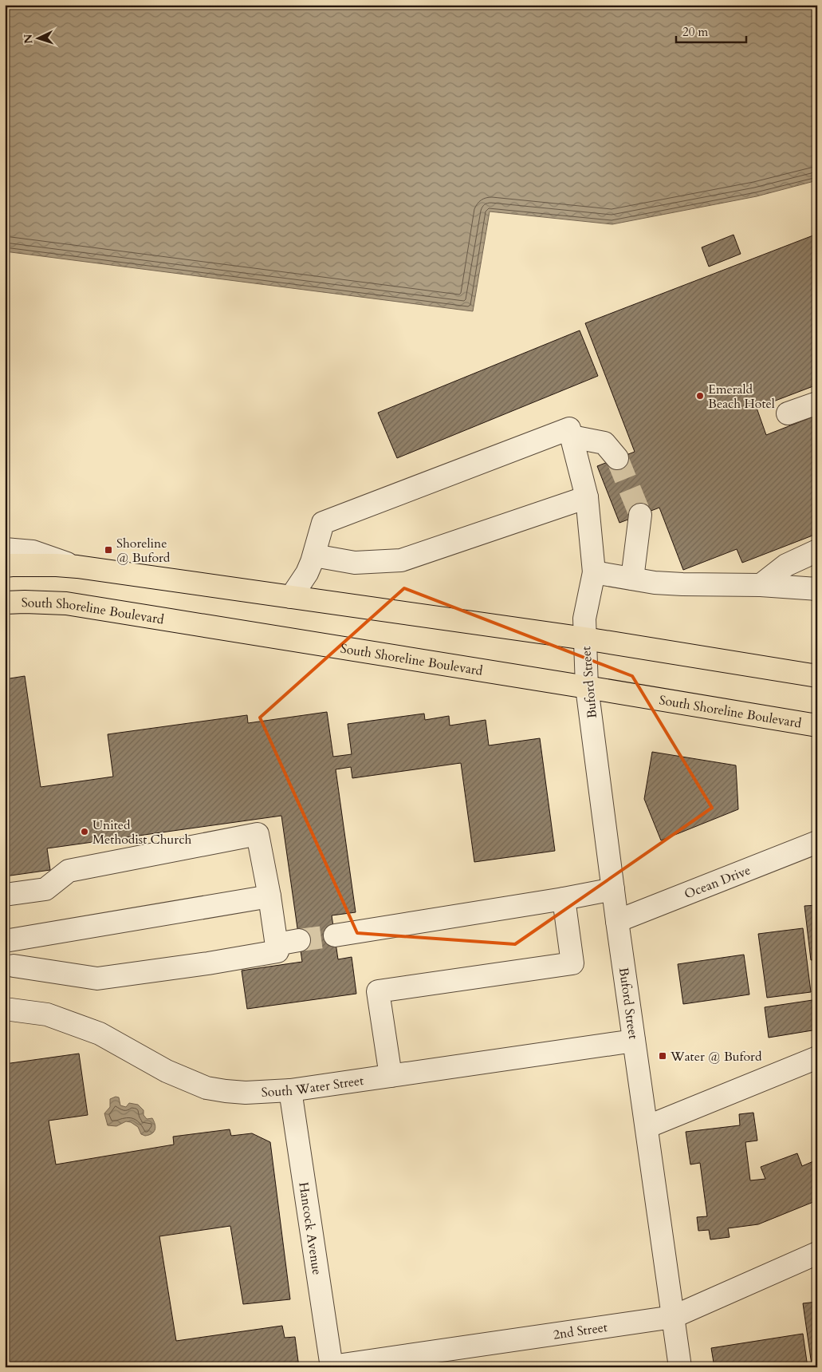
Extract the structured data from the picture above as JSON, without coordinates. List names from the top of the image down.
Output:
{
  "streets": {
    "main road": ["South Shoreline Boulevard"],
    "street": [
      "Buford Street",
      "Ocean Drive",
      "South Water Street",
      "Hancock Avenue",
      "2nd Street"
    ]
  },
  "crossings": [
    ["South Shoreline Boulevard", "Buford Street"],
    ["Buford Street", "Ocean Drive"],
    ["Buford Street", "South Water Street"],
    ["Buford Street", "2nd Street"],
    ["South Water Street", "Hancock Avenue"],
    ["Hancock Avenue", "2nd Street"]
  ],
  "places": {
    "other": ["Emerald Beach Hotel", "United Methodist Church"],
    "transit": ["Shoreline @ Buford", "Water @ Buford"]
  },
  "scale_bar": "20 m",
  "north": "left"
}
